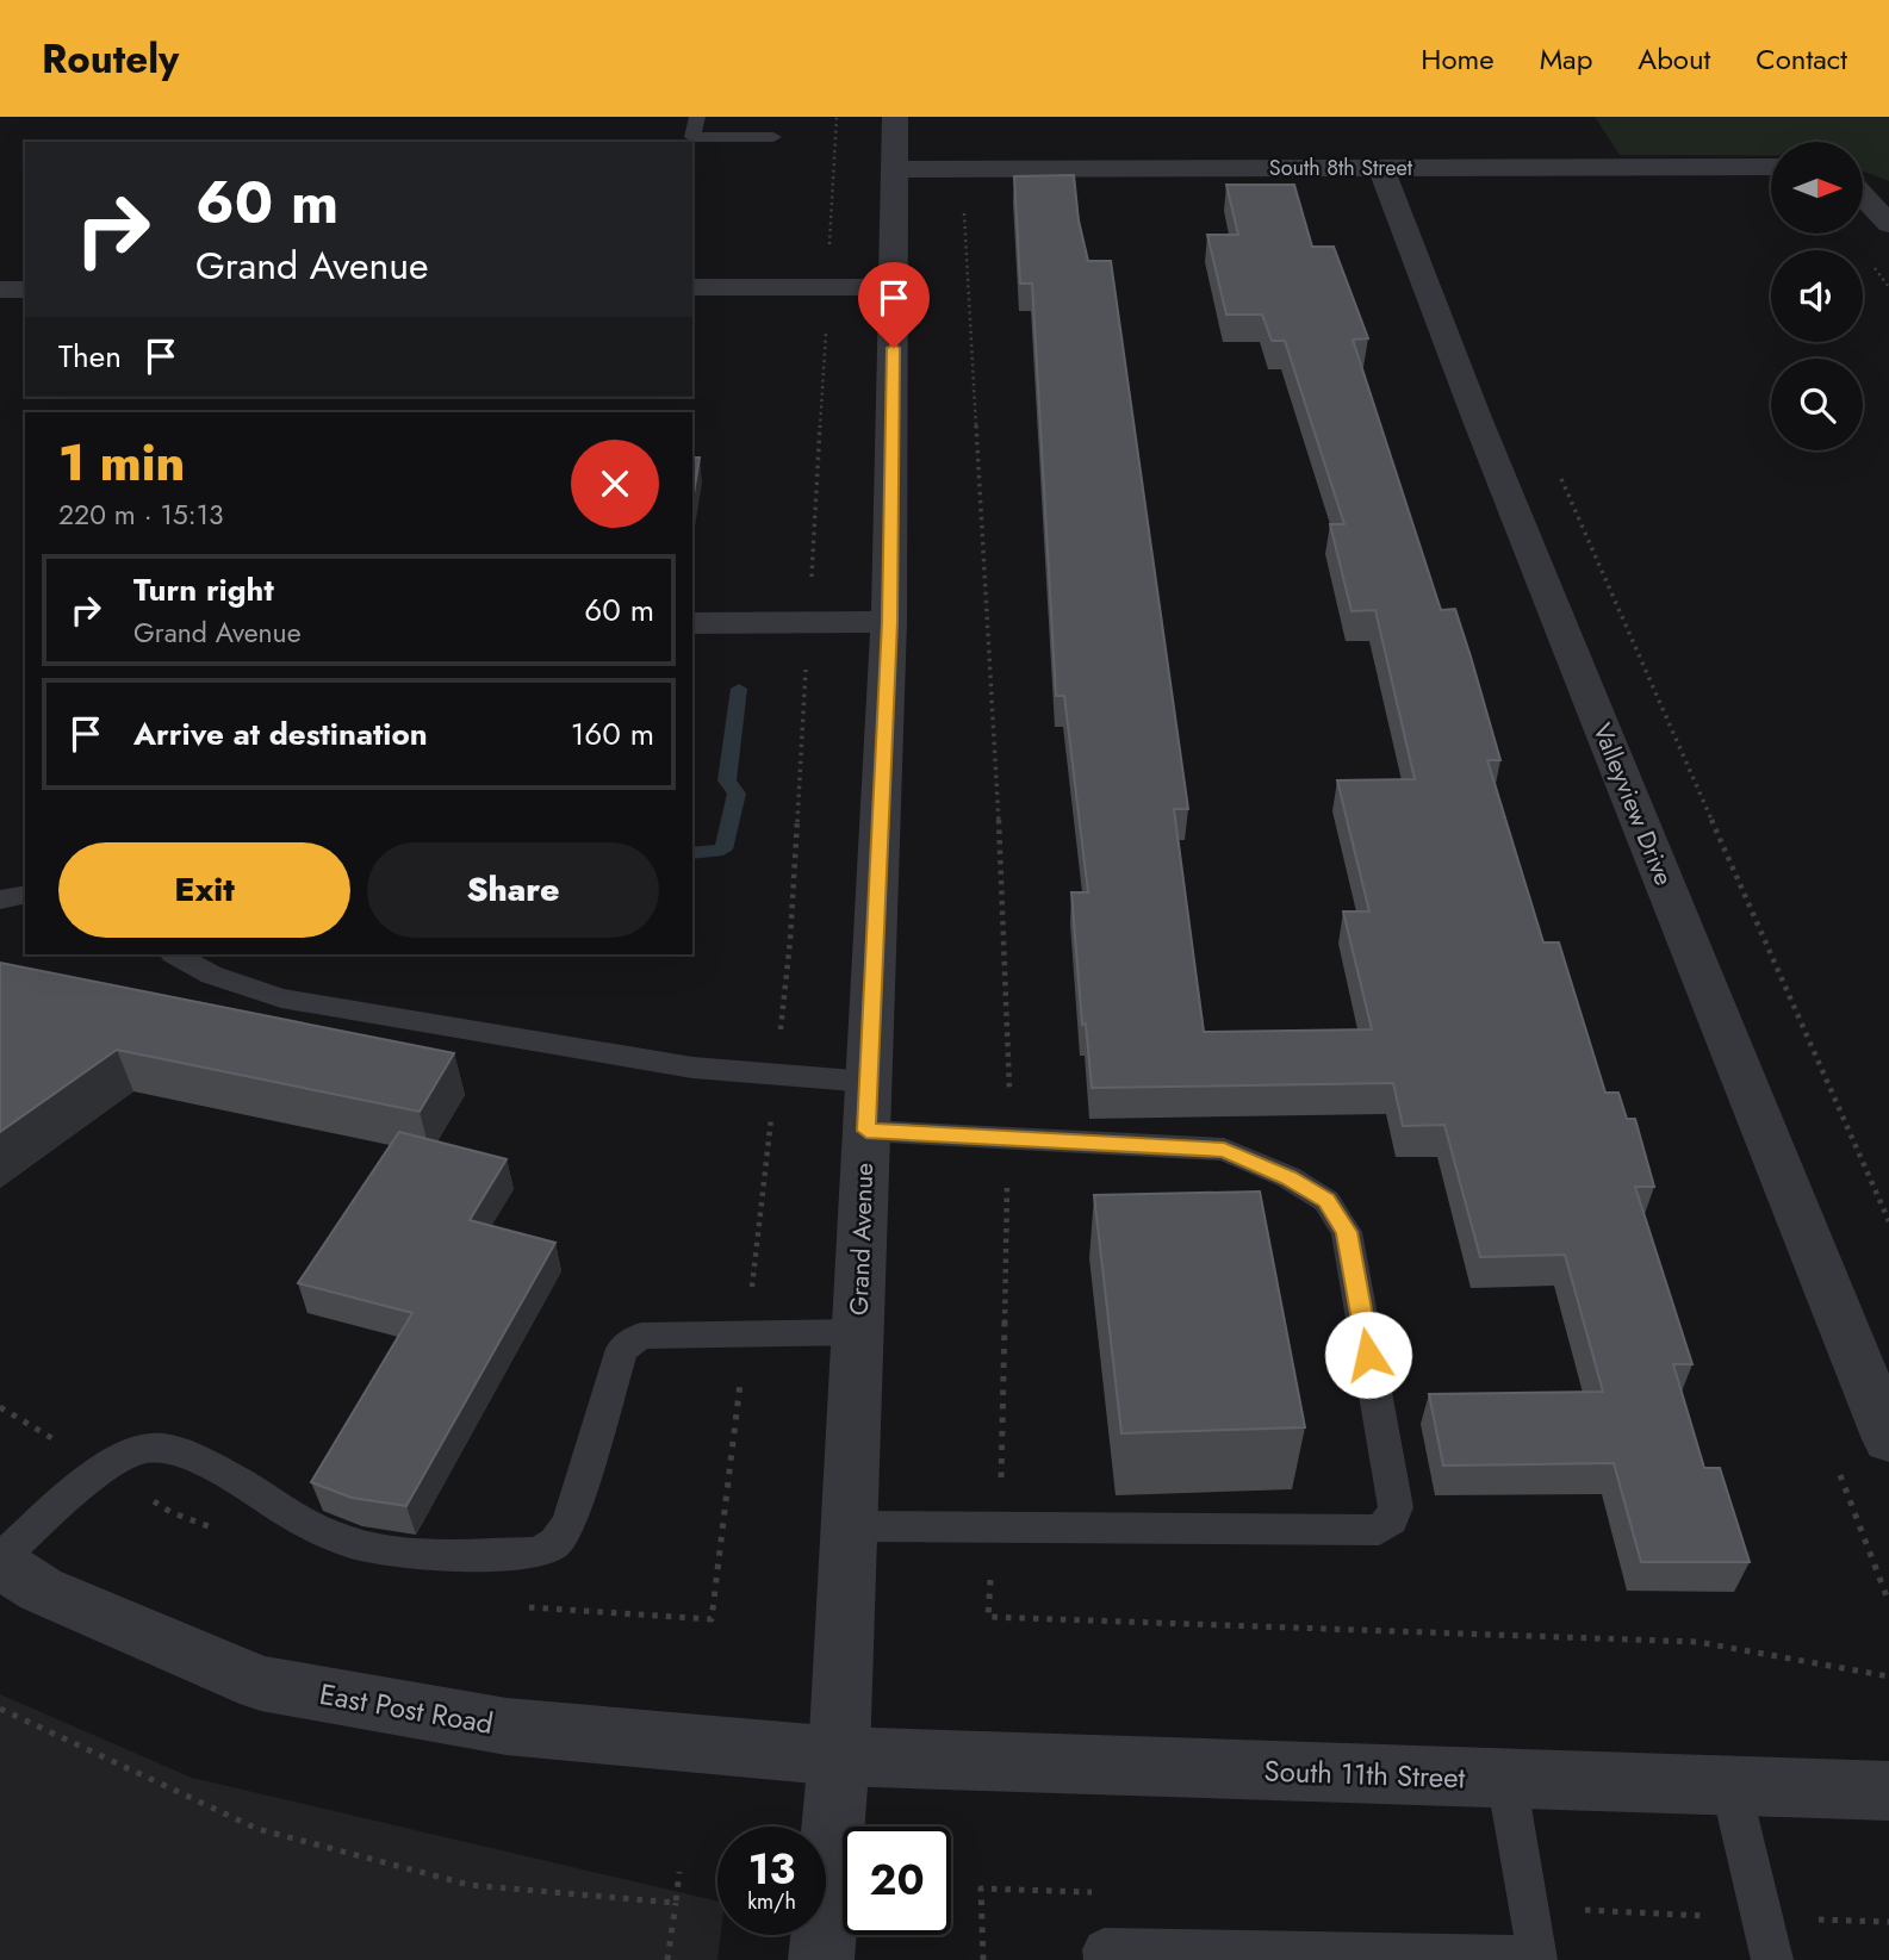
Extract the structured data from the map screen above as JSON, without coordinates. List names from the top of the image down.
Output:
{
  "streets": {
    "street": [
      "South 8th Street",
      "Valleyview Drive",
      "Grand Avenue",
      "East Post Road",
      "South 11th Street"
    ]
  },
  "crossings": [
    ["South 8th Street", "Valleyview Drive"],
    ["South 8th Street", "Grand Avenue"],
    ["Grand Avenue", "East Post Road"],
    ["Grand Avenue", "South 11th Street"],
    ["East Post Road", "South 11th Street"]
  ],
  "north": "right",
  "page": {
    "header": "Routely",
    "nav": [
      "Home",
      "Map",
      "About",
      "Contact"
    ],
    "turn": ["60 m", "Grand Avenue"],
    "then": "Then",
    "heading": ["1 min", "220 m · 15:13"],
    "list": [
      {
        "name": "Turn right",
        "note": "Grand Avenue",
        "value": "60 m"
      },
      {
        "name": "Arrive at destination",
        "value": "160 m"
      }
    ],
    "buttons": ["Exit", "Share"],
    "speed": "13 km/h",
    "limit": "20"
  }
}
